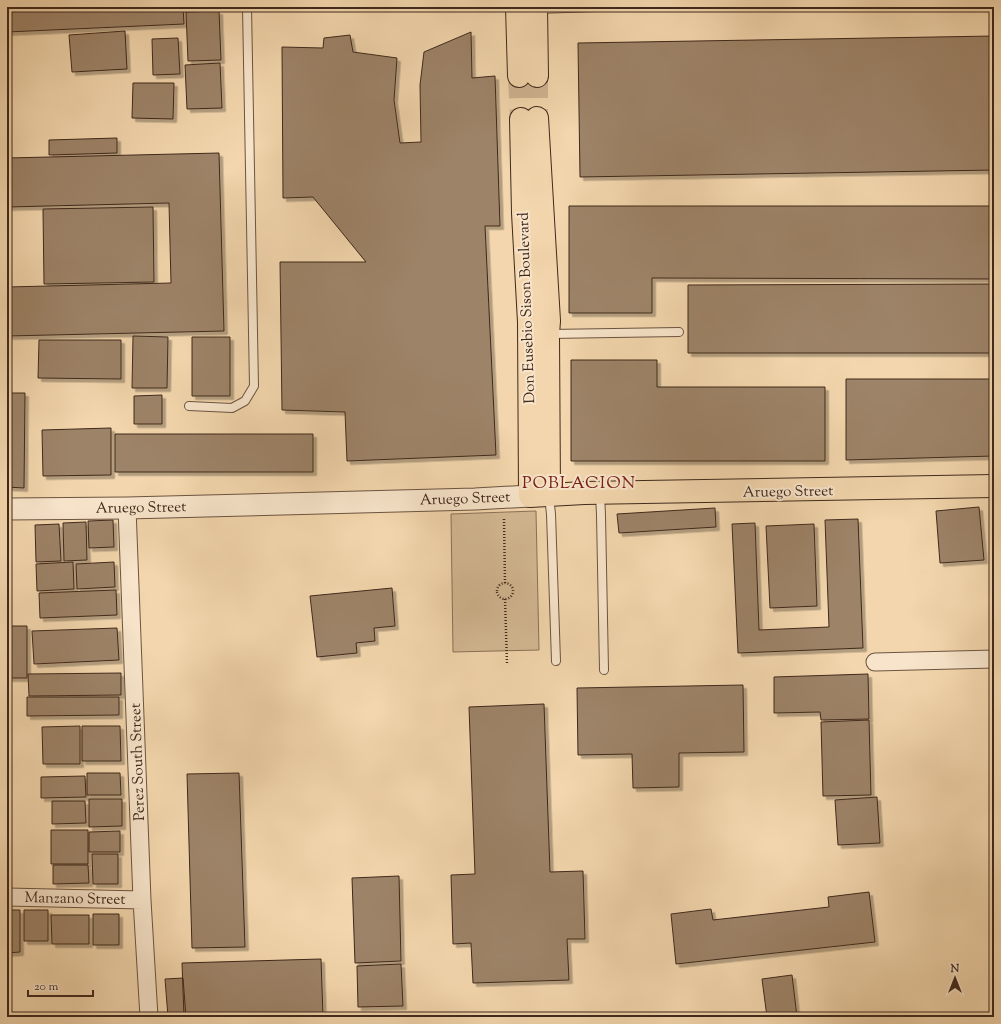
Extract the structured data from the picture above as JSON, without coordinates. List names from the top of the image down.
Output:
{
  "streets": {
    "main road": ["Don Eusebio Sison Boulevard", "Aruego Street"],
    "street": ["Perez South Street", "Manzano Street"]
  },
  "crossings": [
    ["Don Eusebio Sison Boulevard", "Aruego Street"],
    ["Aruego Street", "Perez South Street"],
    ["Perez South Street", "Manzano Street"]
  ],
  "districts": ["POBLACION"],
  "scale_bar": "20 m",
  "north": "top"
}
